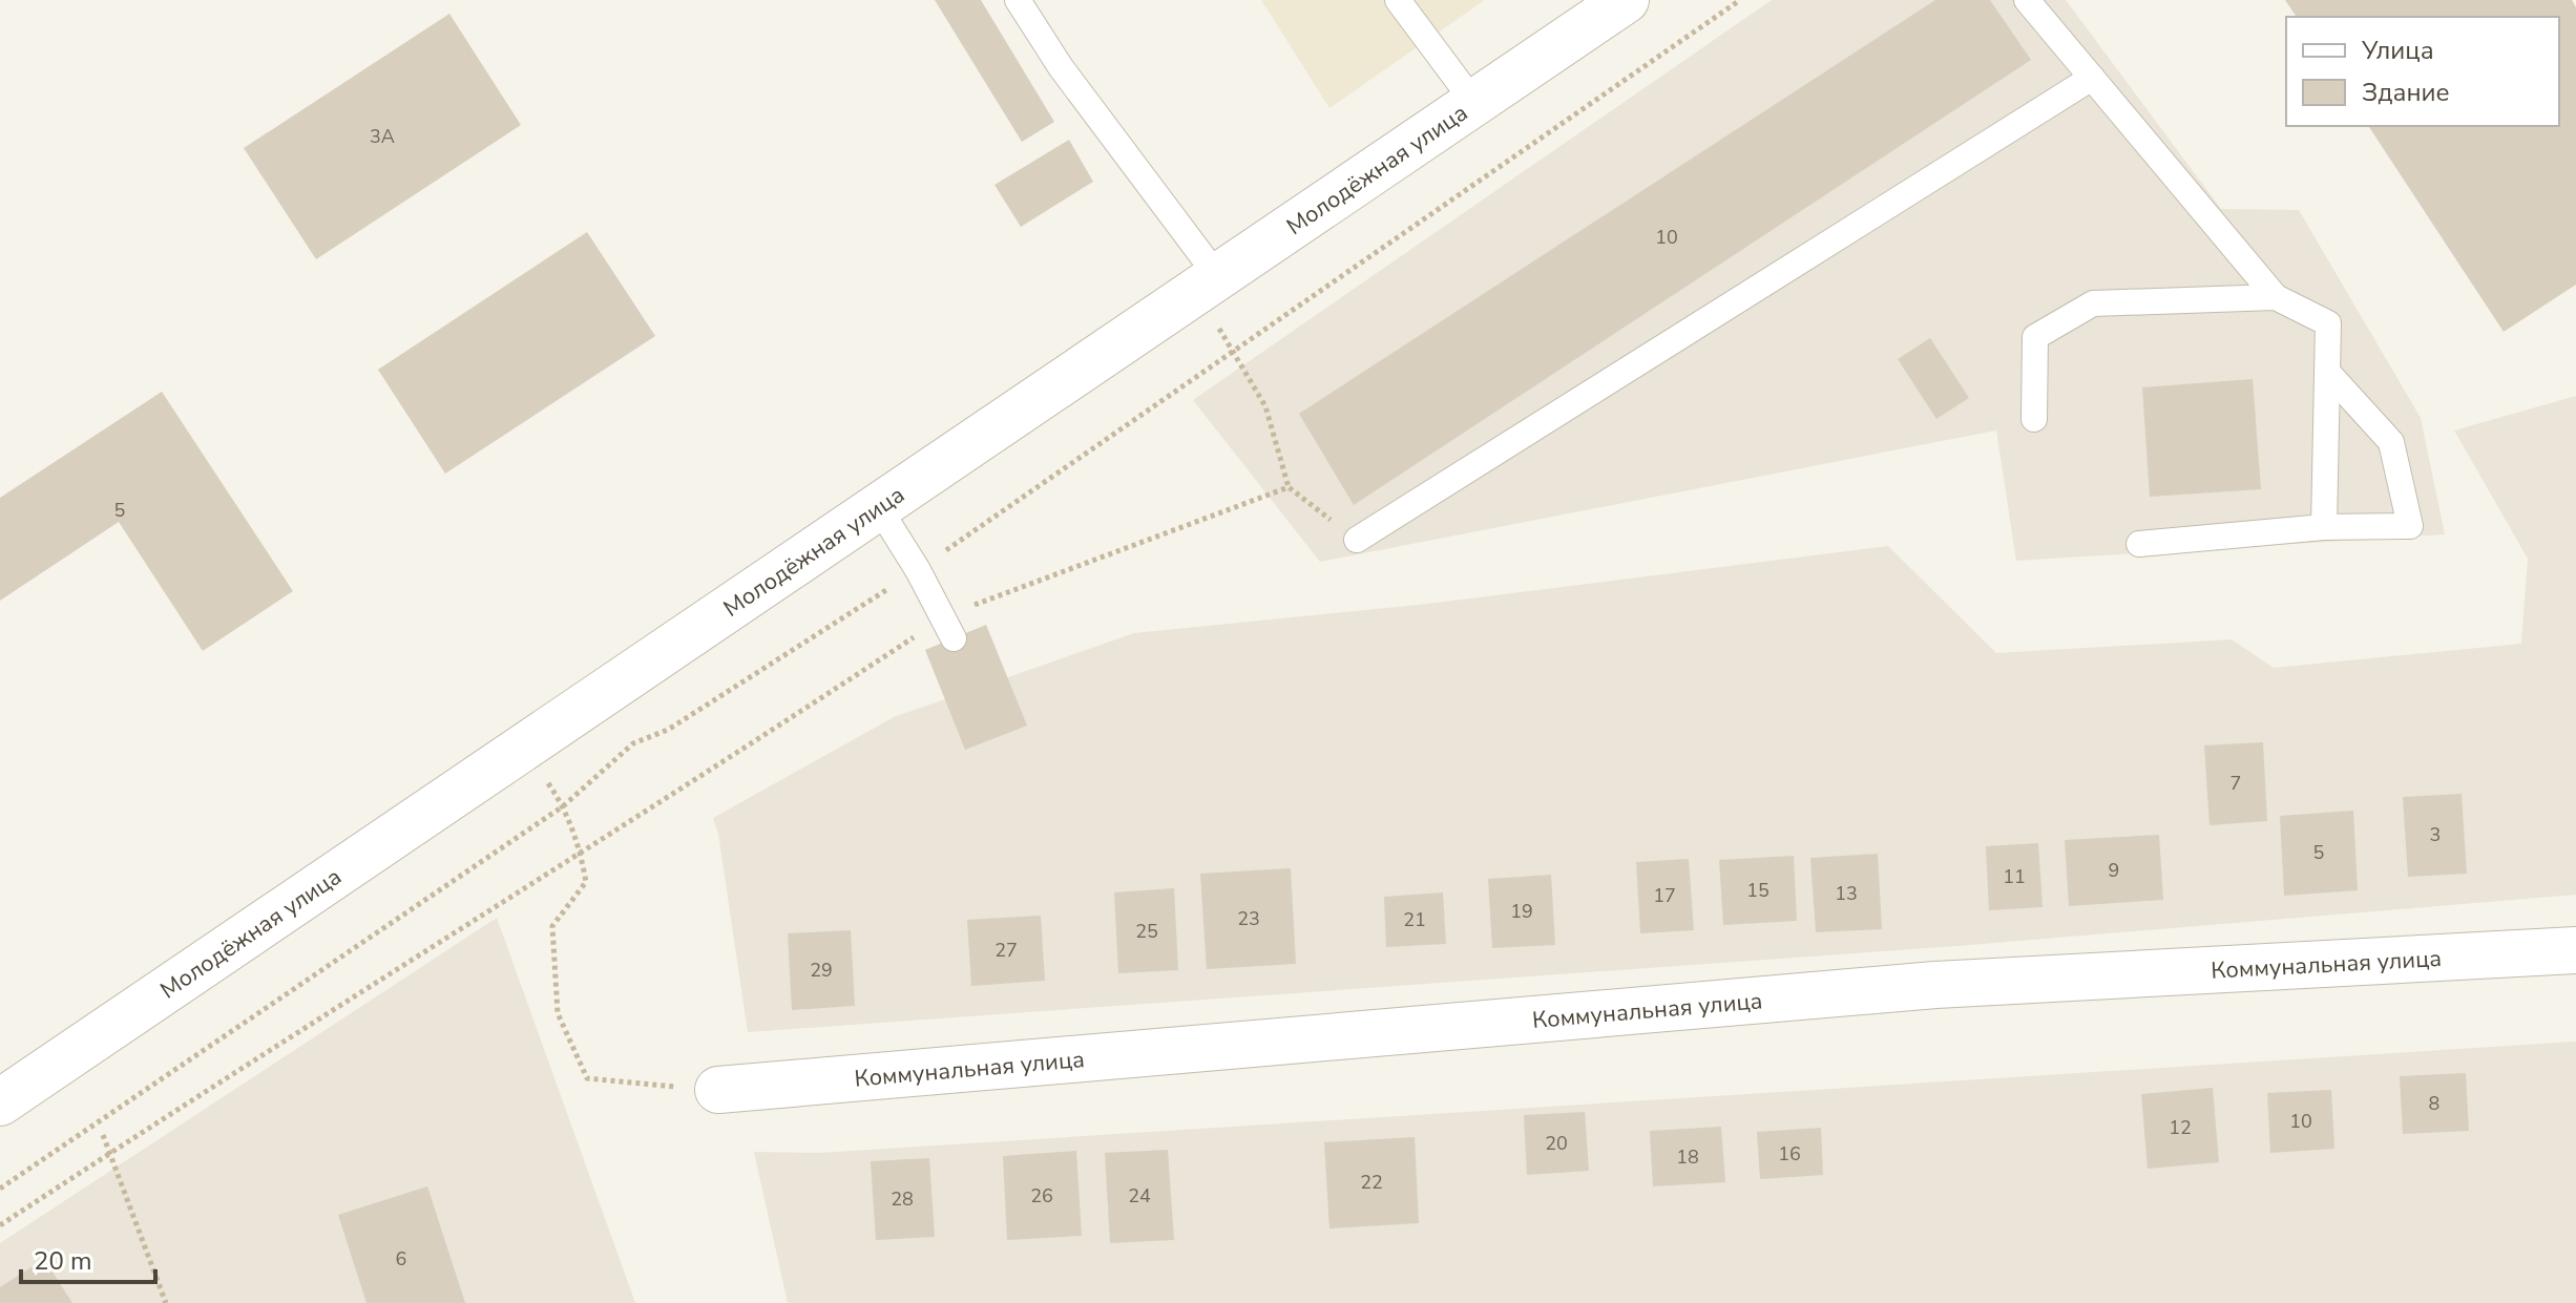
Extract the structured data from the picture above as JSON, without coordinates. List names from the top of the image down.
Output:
{
  "streets": {
    "street": ["Молодёжная улица", "Коммунальная улица"]
  },
  "house_numbers": [
    "3А",
    "10",
    "5",
    "7",
    "3",
    "5",
    "9",
    "11",
    "15",
    "13",
    "17",
    "19",
    "23",
    "21",
    "25",
    "27",
    "29",
    "8",
    "10",
    "12",
    "20",
    "16",
    "18",
    "22",
    "26",
    "24",
    "28",
    "6"
  ],
  "legend": ["Улица", "Здание"],
  "scale_bar": "20 m"
}
